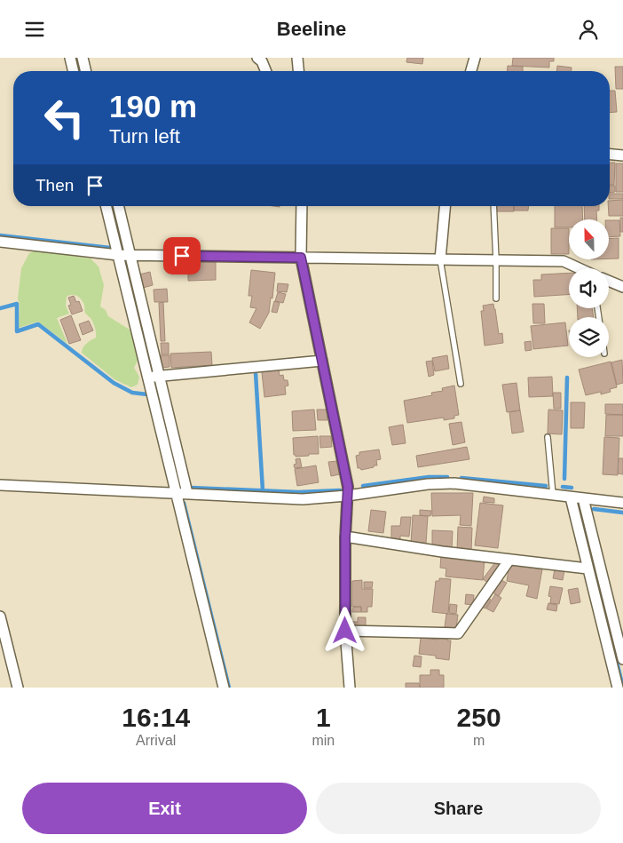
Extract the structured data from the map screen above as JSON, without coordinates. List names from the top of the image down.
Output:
{
  "north": "top",
  "page": {
    "header": "Beeline",
    "turn": ["190 m", "Turn left"],
    "then": "Then",
    "eta": [
      "16:14",
      "Arrival",
      "1",
      "min",
      "250",
      "m"
    ],
    "buttons": ["Exit", "Share"]
  }
}
